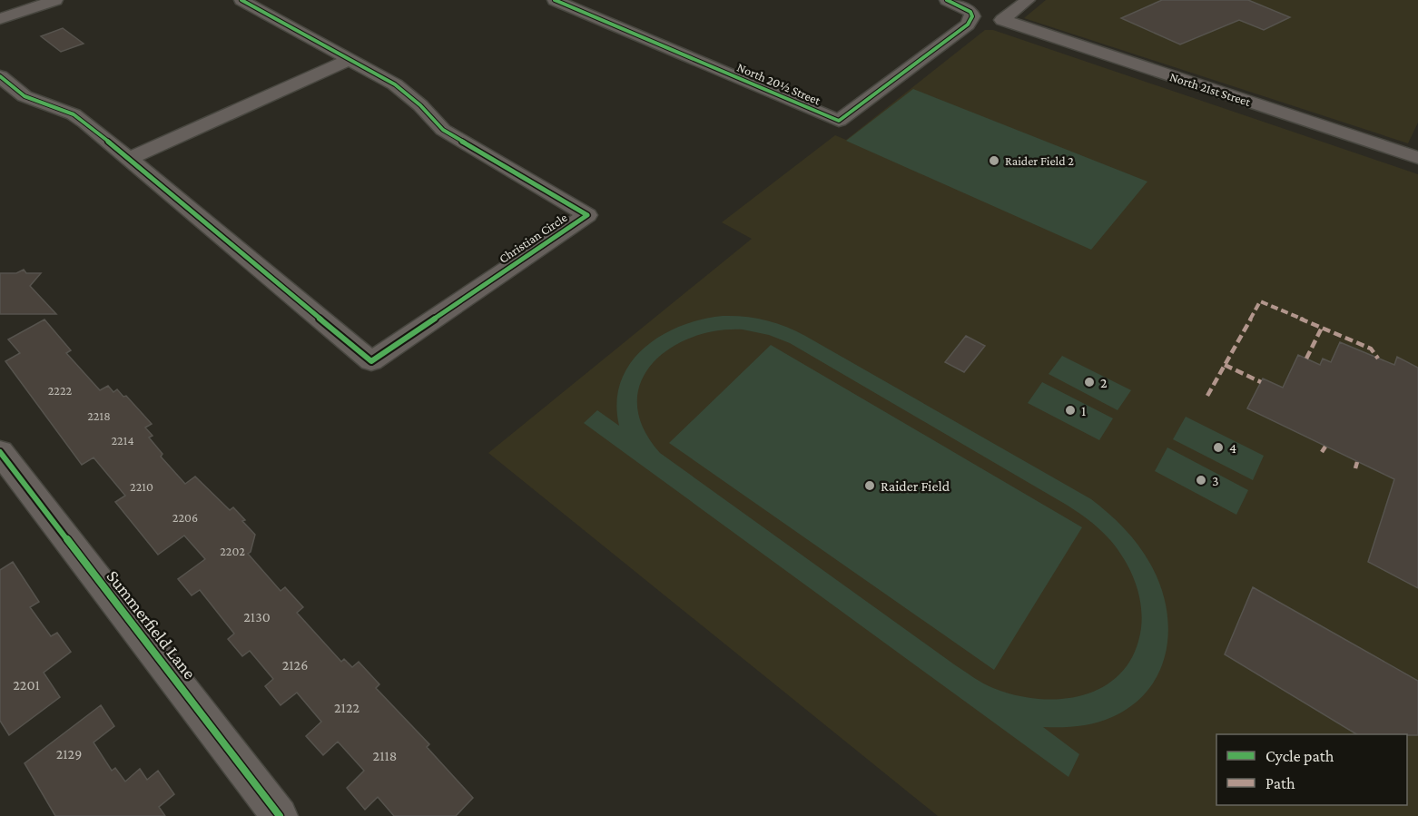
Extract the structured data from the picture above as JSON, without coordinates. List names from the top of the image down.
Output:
{
  "streets": {
    "street": [
      "North 20½ Street",
      "North 21st Street",
      "Christian Circle",
      "Summerfield Lane"
    ]
  },
  "places": [
    "Raider Field 2",
    "2",
    "1",
    "4",
    "3",
    "Raider Field"
  ],
  "house_numbers": [
    "2222",
    "2218",
    "2214",
    "2210",
    "2206",
    "2202",
    "2130",
    "2126",
    "2201",
    "2122",
    "2129",
    "2118"
  ],
  "legend": ["Cycle path", "Path"]
}
